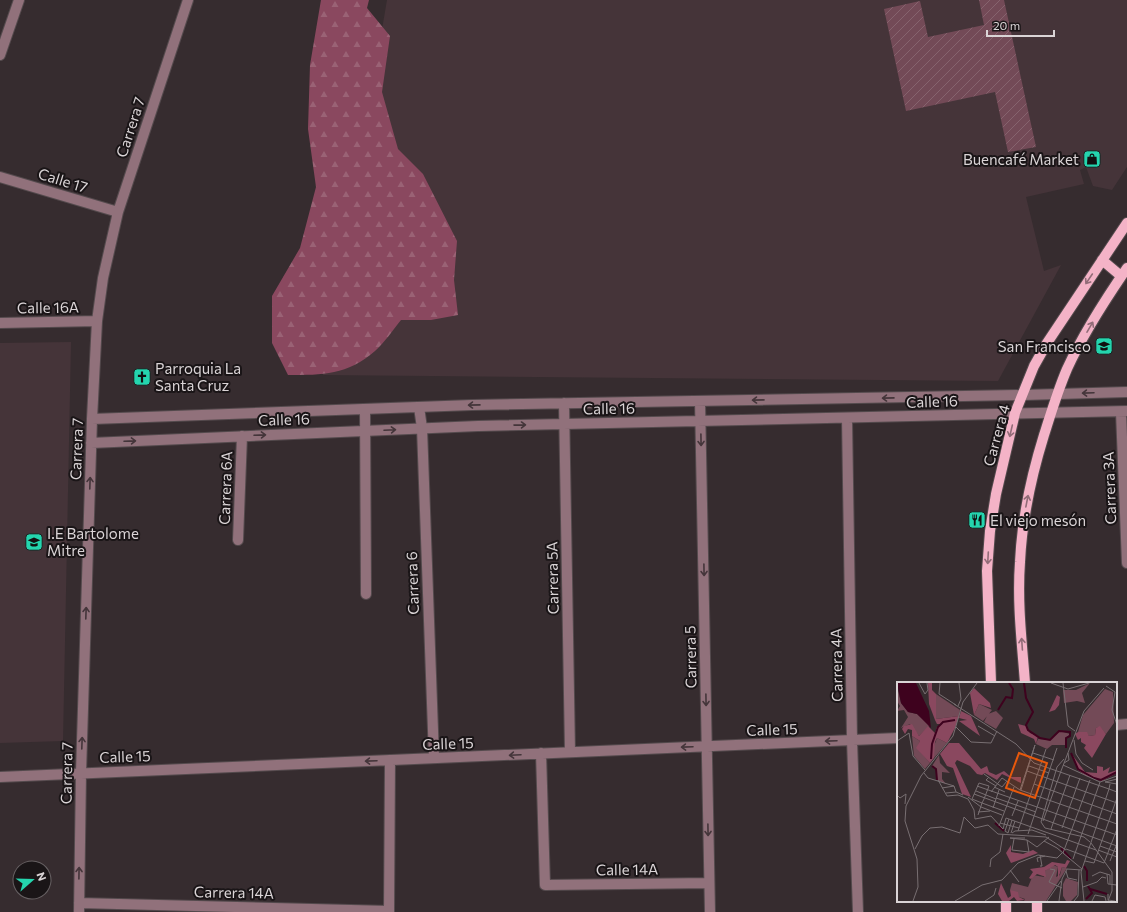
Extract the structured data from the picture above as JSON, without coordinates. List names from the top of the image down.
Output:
{
  "streets": {
    "main road": ["Carrera 4"],
    "street": [
      "Carrera 7",
      "Calle 17",
      "Calle 16A",
      "Calle 16",
      "Carrera 6A",
      "Carrera 3A",
      "Carrera 5A",
      "Carrera 6",
      "Carrera 5",
      "Carrera 4A",
      "Calle 15",
      "Calle 14A",
      "Carrera 14A"
    ]
  },
  "crossings": [
    ["Carrera 7", "Calle 17"],
    ["Carrera 7", "Calle 16A"],
    ["Carrera 7", "Calle 16"],
    ["Carrera 7", "Calle 15"],
    ["Carrera 7", "Carrera 14A"],
    ["Calle 16", "Carrera 4"],
    ["Calle 16", "Carrera 6A"],
    ["Calle 16", "Carrera 3A"],
    ["Calle 16", "Carrera 5A"],
    ["Calle 16", "Carrera 6"],
    ["Calle 16", "Carrera 5"],
    ["Calle 16", "Carrera 4A"],
    ["Carrera 5A", "Calle 15"],
    ["Carrera 6", "Calle 15"],
    ["Carrera 5", "Calle 15"],
    ["Carrera 5", "Calle 14A"],
    ["Carrera 4A", "Calle 15"],
    ["Calle 15", "Calle 14A"]
  ],
  "one_way": ["Carrera 7", "Carrera 5", "Calle 15"],
  "places": {
    "shop": ["Buencafé Market"],
    "school or university": ["San Francisco", "I.E Bartolome Mitre"],
    "church": ["Parroquia La Santa Cruz"],
    "restaurant": ["El viejo mesón"]
  },
  "scale_bar": "20 m",
  "north": "right"
}
